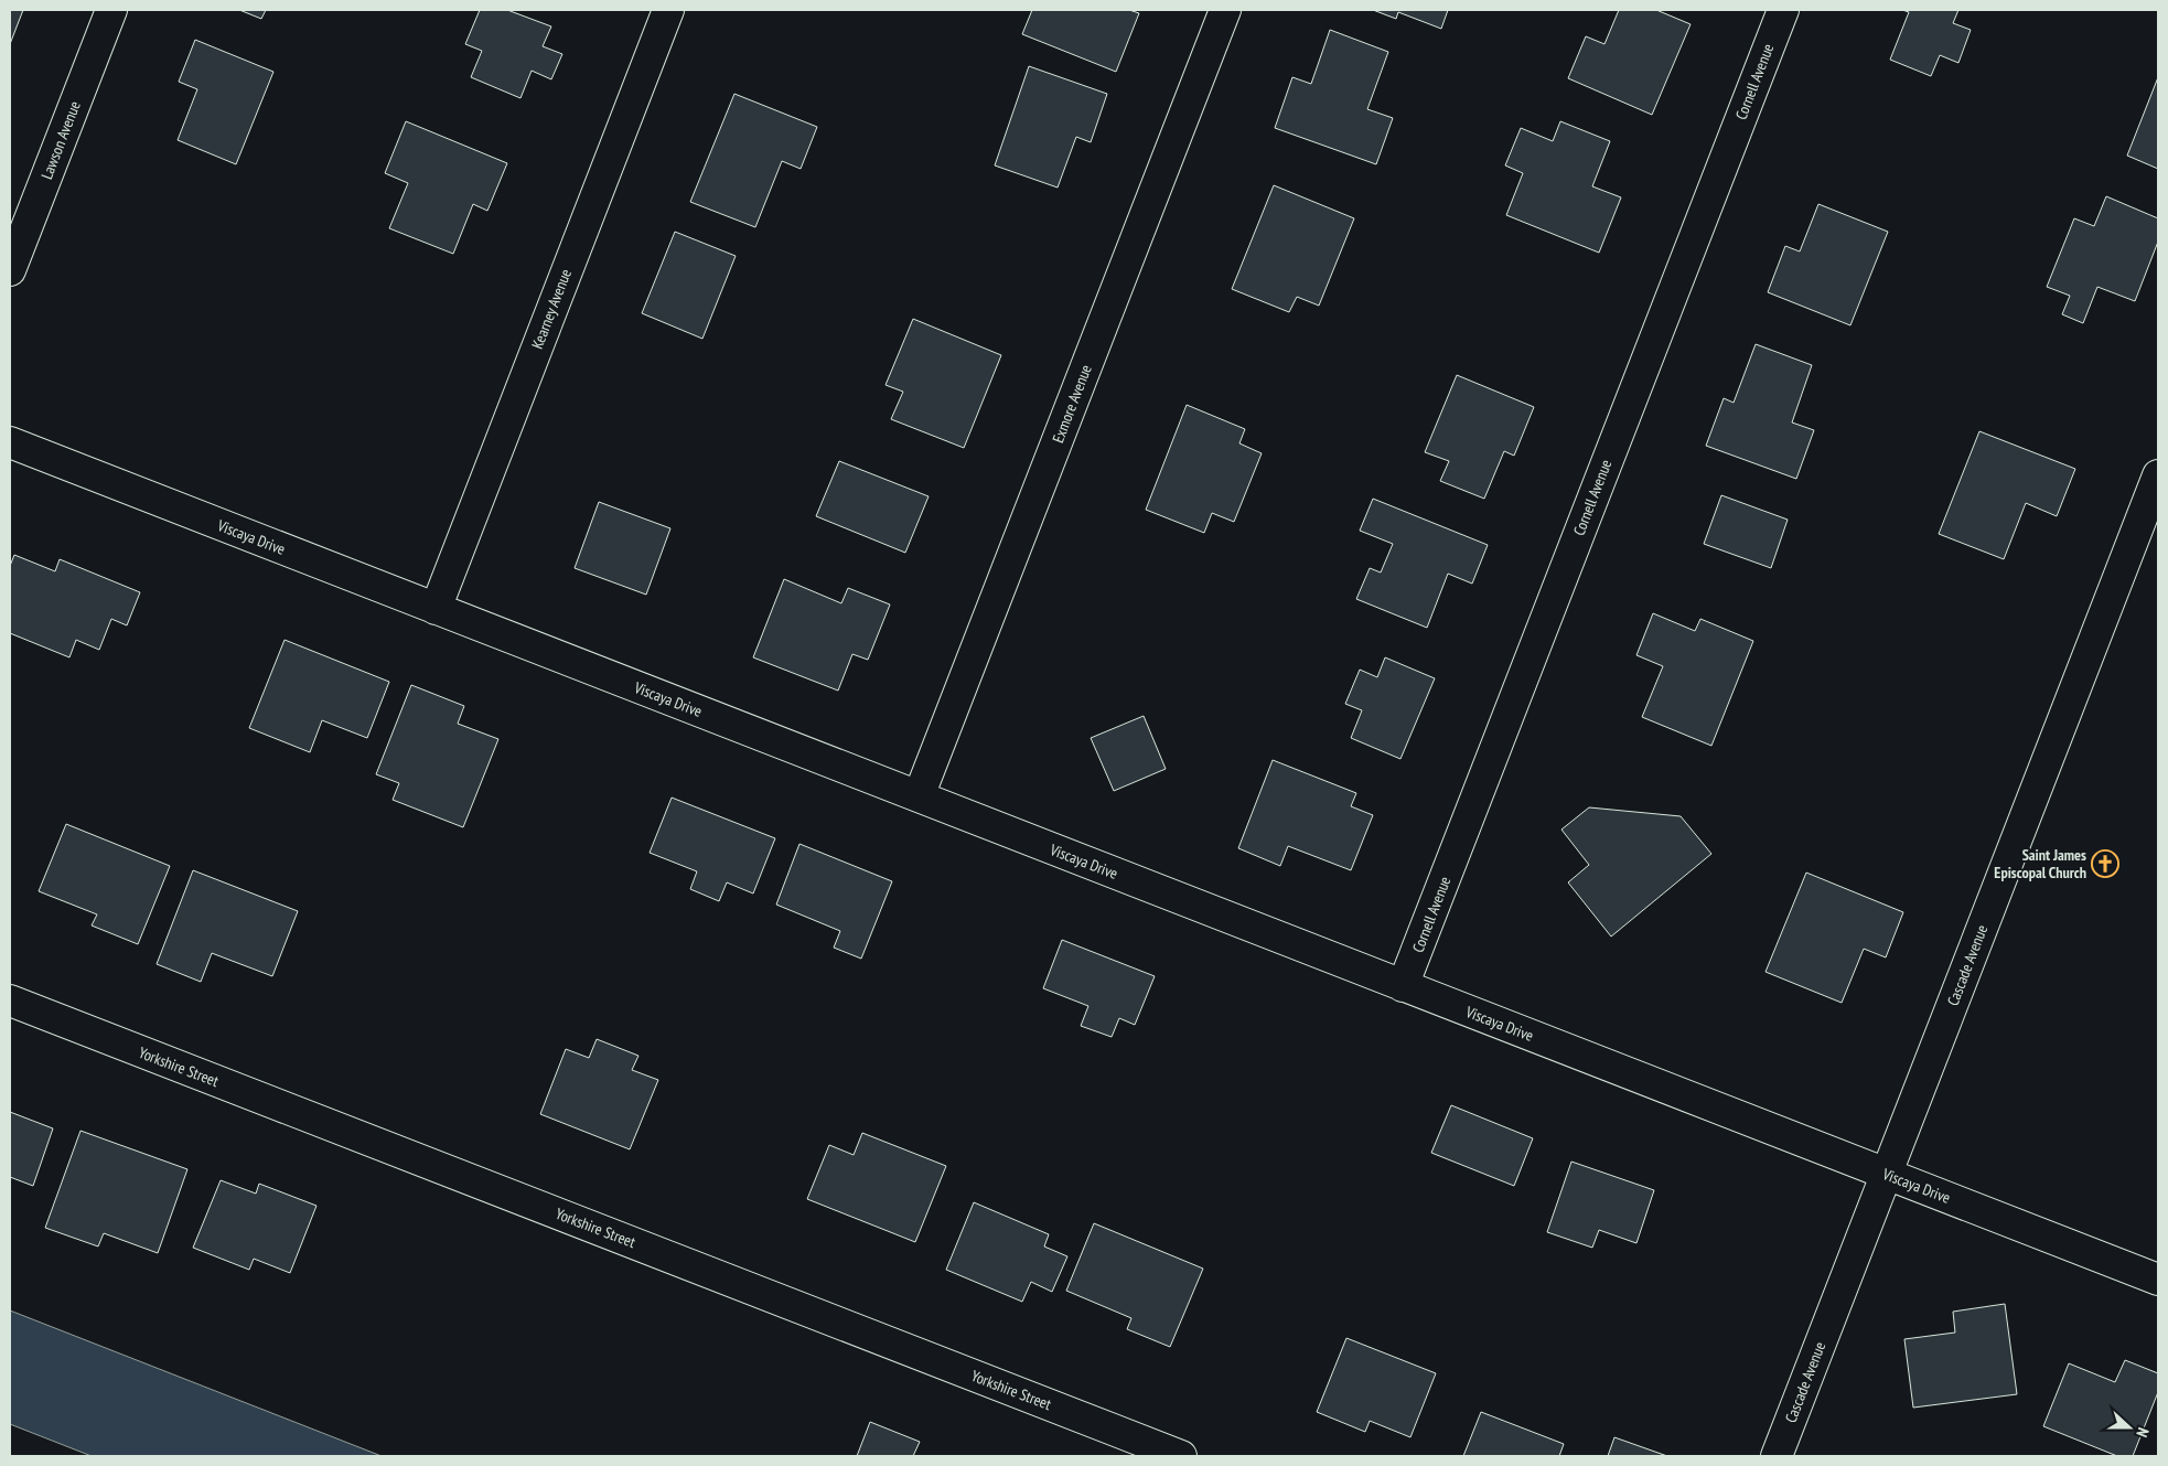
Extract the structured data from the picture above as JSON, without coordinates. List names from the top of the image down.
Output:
{
  "streets": {
    "street": [
      "Cornell Avenue",
      "Lawson Avenue",
      "Kearney Avenue",
      "Exmore Avenue",
      "Viscaya Drive",
      "Cascade Avenue",
      "Yorkshire Street"
    ]
  },
  "crossings": [
    ["Cornell Avenue", "Viscaya Drive"],
    ["Kearney Avenue", "Viscaya Drive"],
    ["Exmore Avenue", "Viscaya Drive"],
    ["Viscaya Drive", "Cascade Avenue"]
  ],
  "places": {
    "church": ["Saint James Episcopal Church"]
  },
  "north": "right"
}
